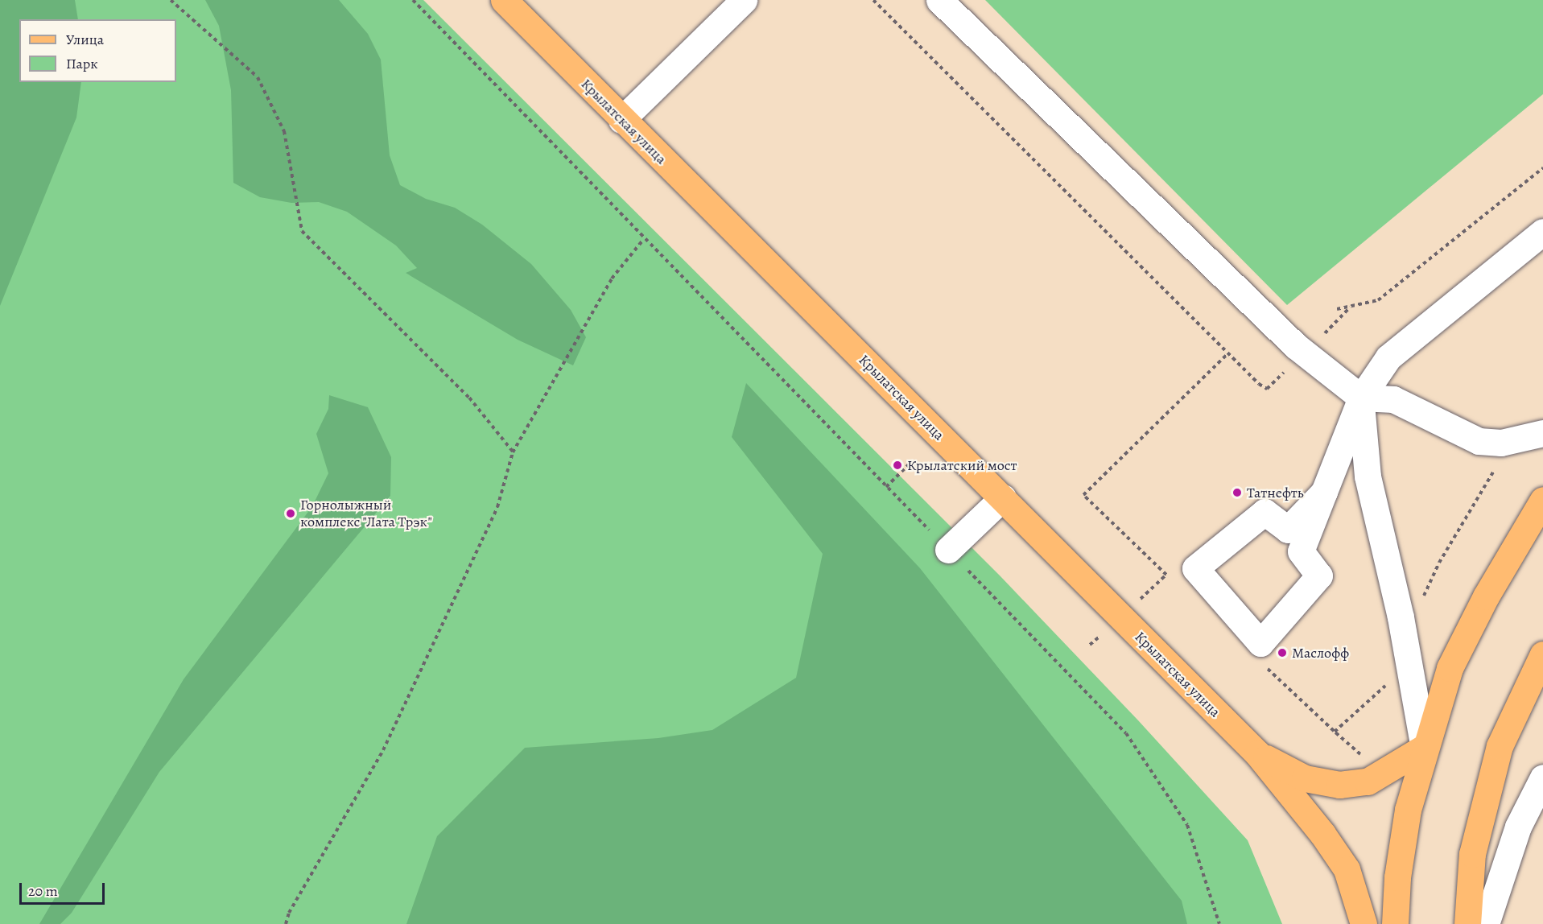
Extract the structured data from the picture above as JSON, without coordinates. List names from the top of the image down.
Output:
{
  "streets": {
    "main road": ["Крылатская улица"]
  },
  "places": [
    "Крылатский мост",
    "Татнефть",
    "Горнолыжный комплекс \"Лата Трэк\"",
    "Маслофф"
  ],
  "legend": ["Улица", "Парк"],
  "scale_bar": "20 m"
}
